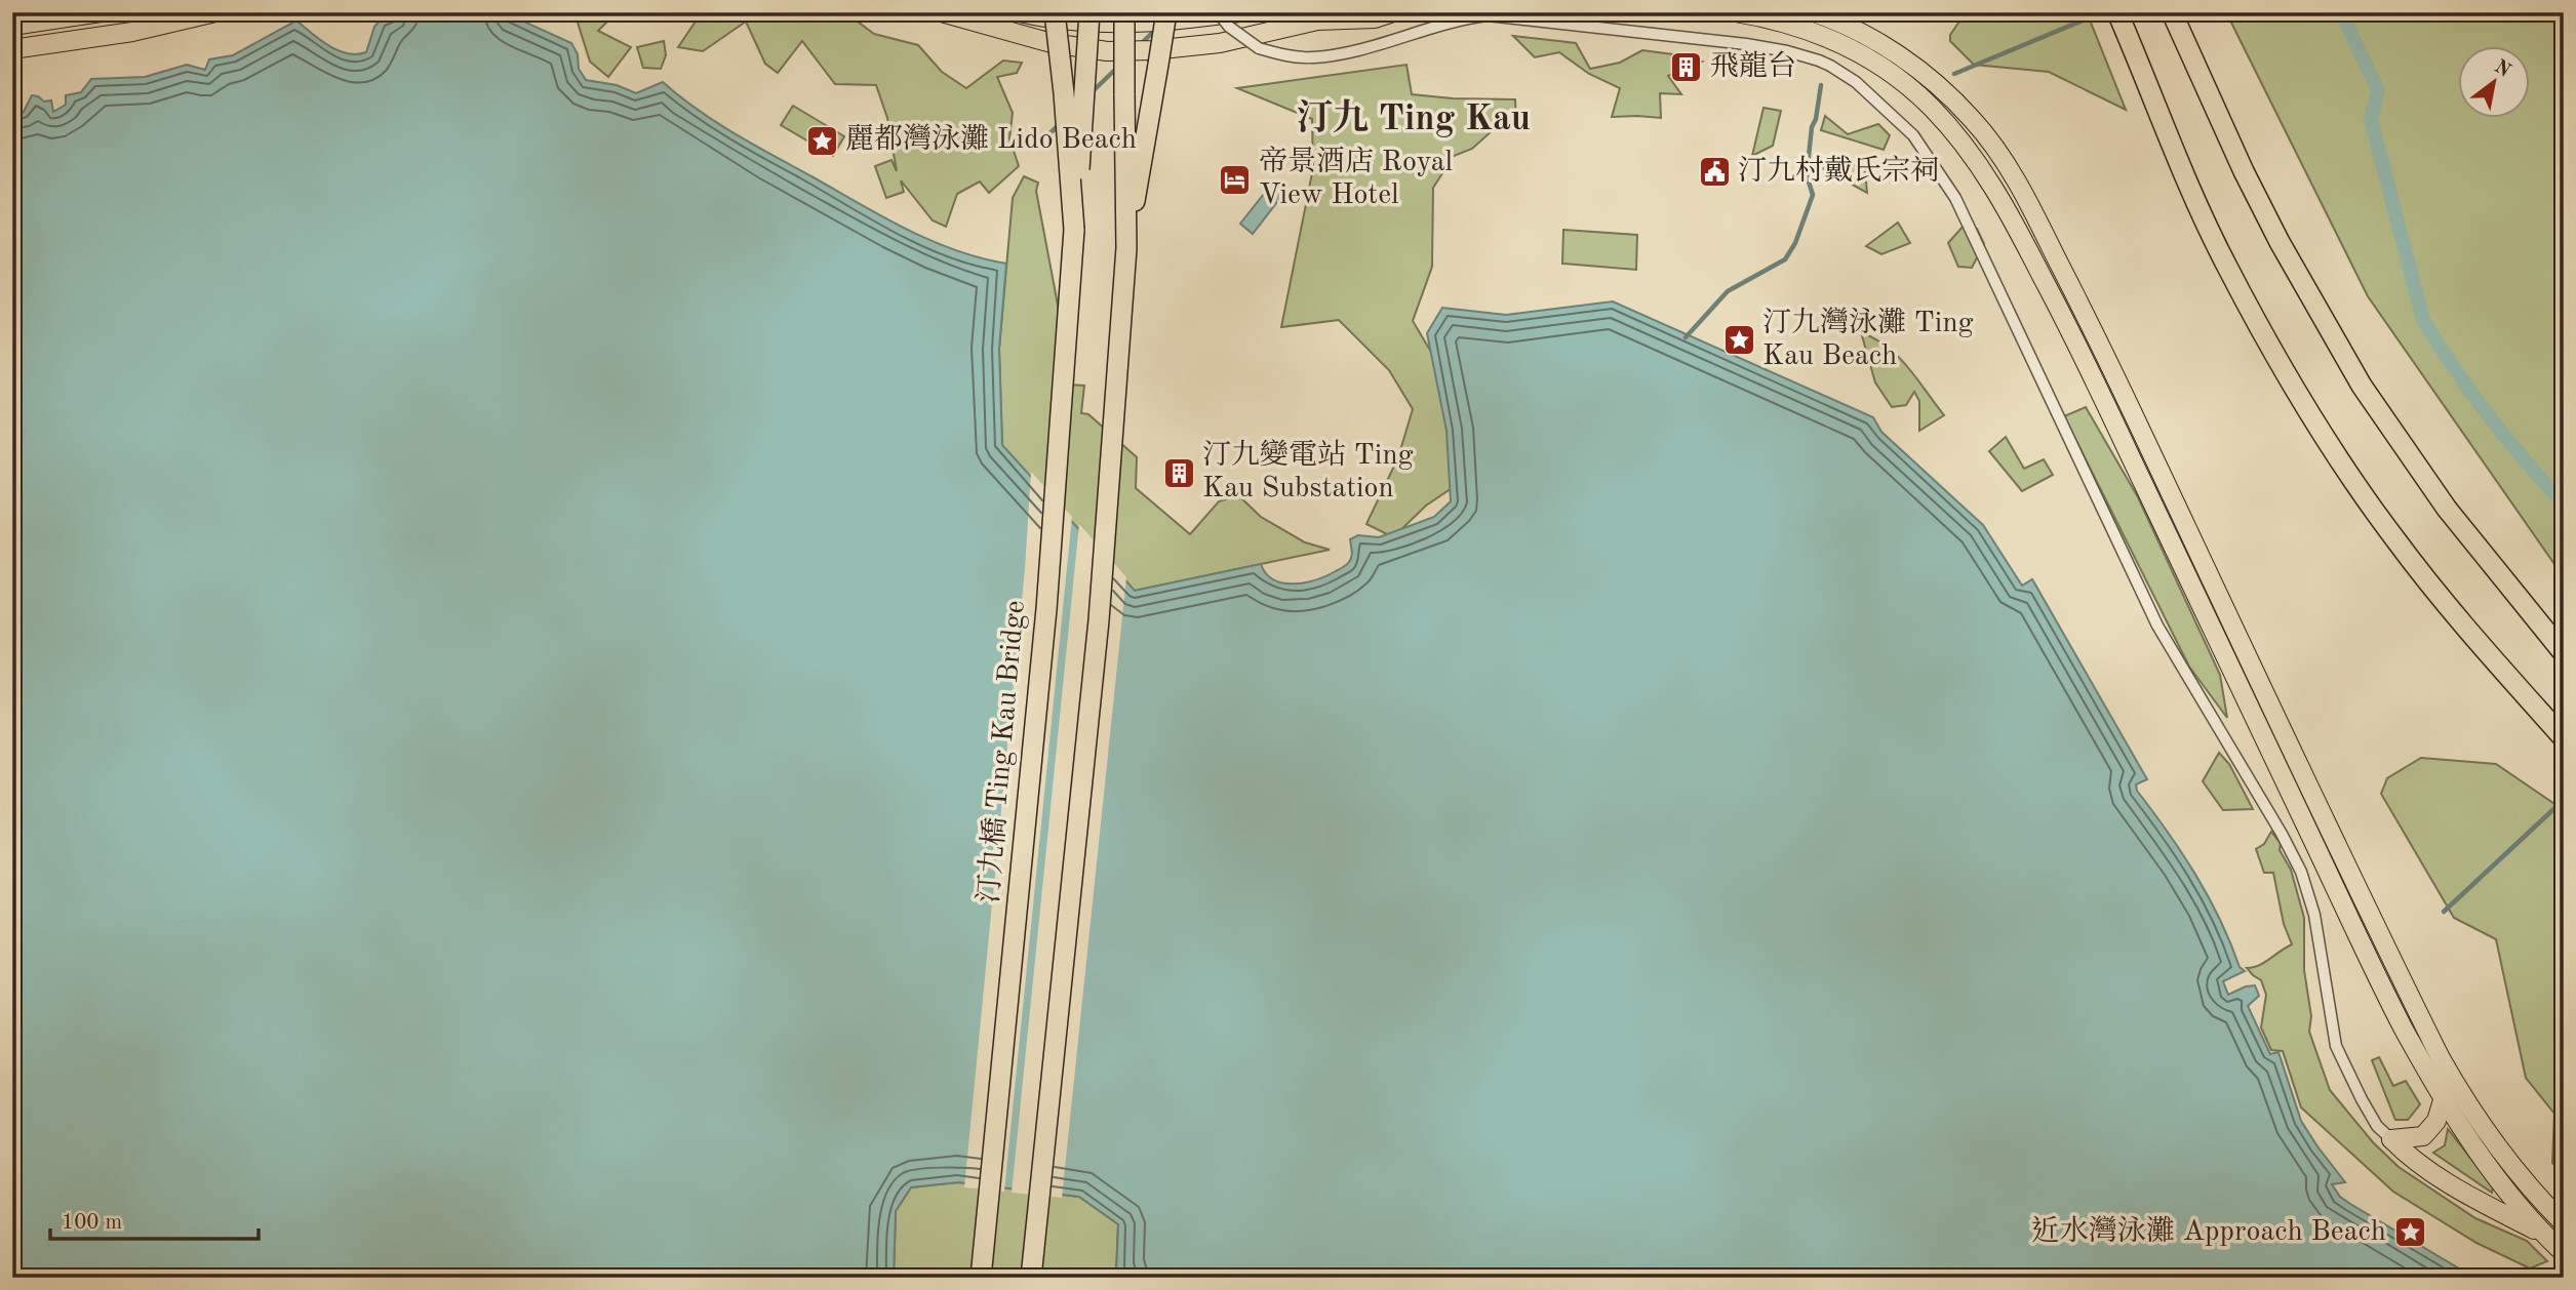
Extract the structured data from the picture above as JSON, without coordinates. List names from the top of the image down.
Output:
{
  "streets": {
    "highway": ["汀九橋 Ting Kau Bridge"]
  },
  "districts": ["汀九 Ting Kau"],
  "places": {
    "building": ["飛龍台", "汀九變電站 Ting Kau Substation"],
    "place": ["麗都灣泳灘 Lido Beach", "汀九灣泳灘 Ting Kau Beach", "近水灣泳灘 Approach Beach"],
    "public building": ["汀九村戴氏宗祠"],
    "hotel": ["帝景酒店 Royal View Hotel"]
  },
  "scale_bar": "100 m",
  "north": "top right"
}
